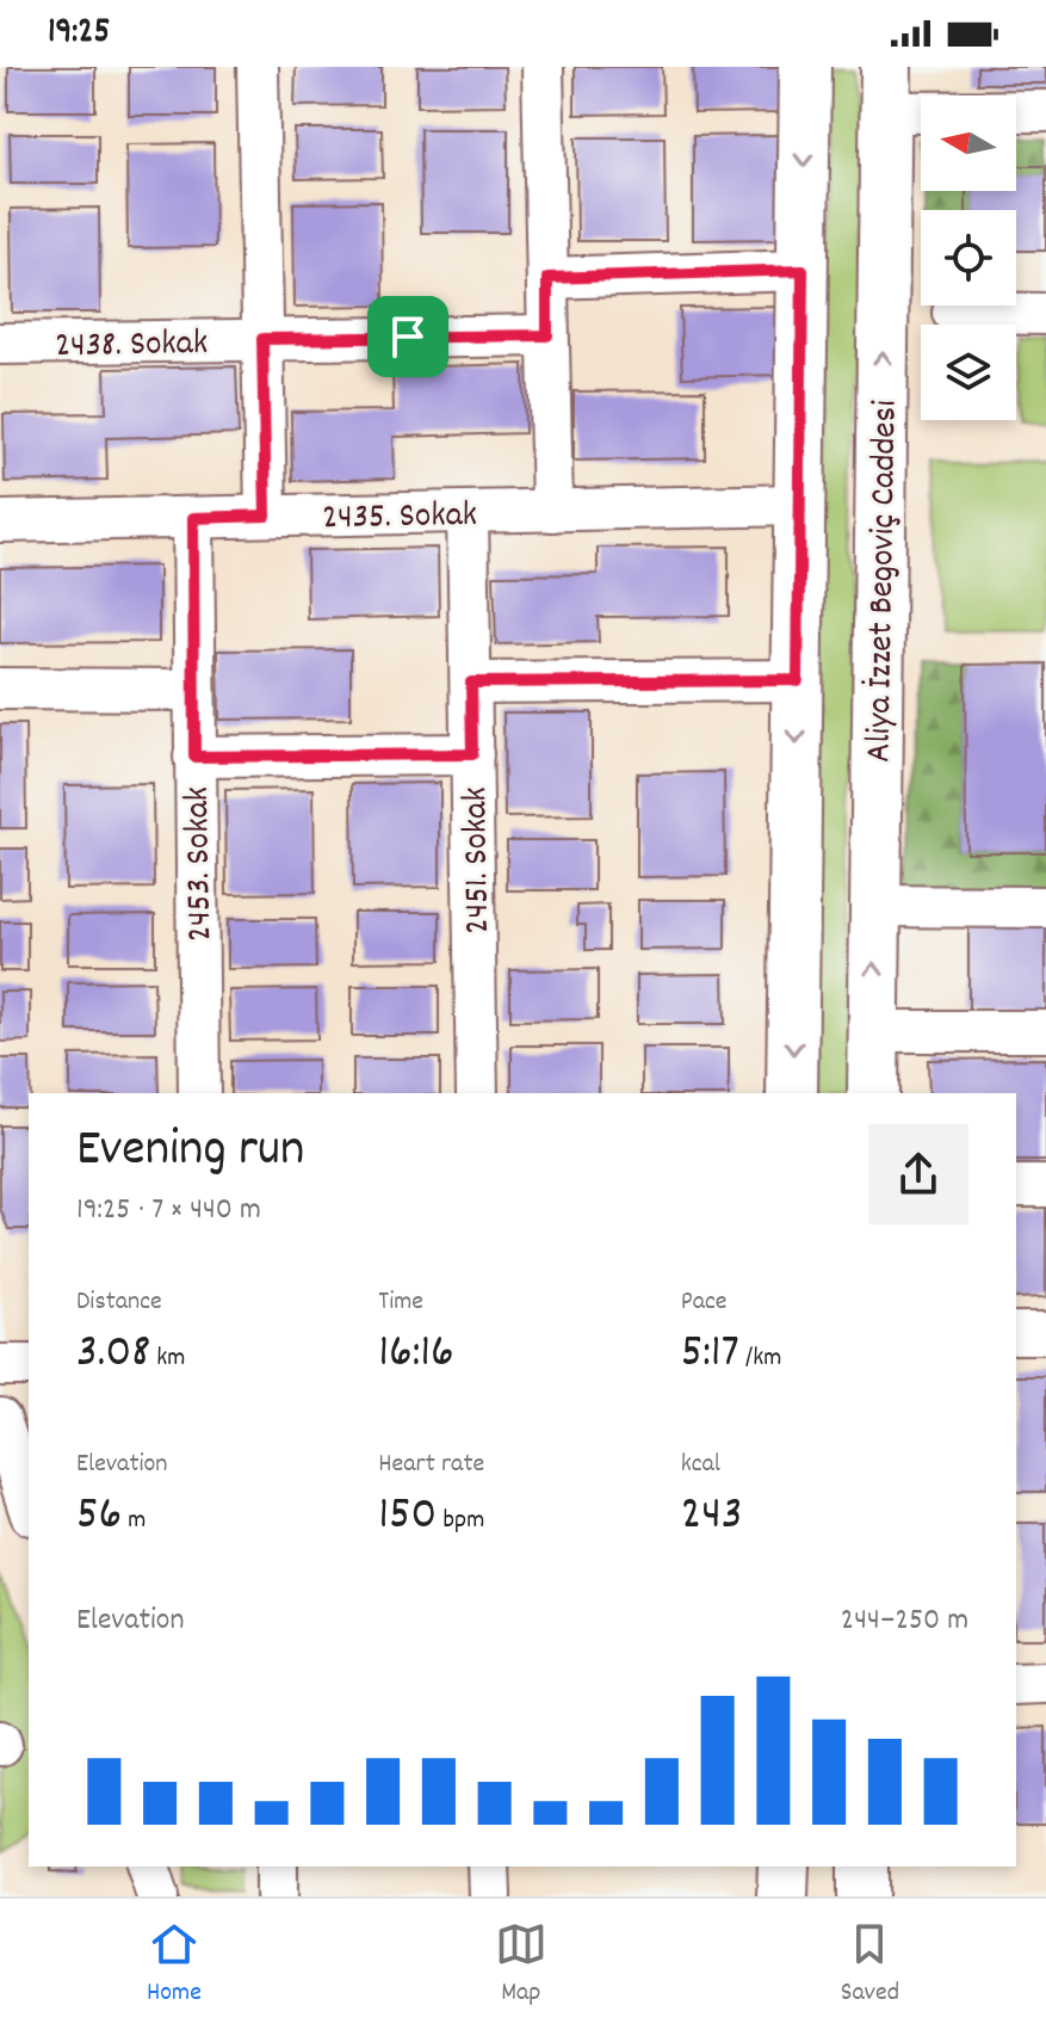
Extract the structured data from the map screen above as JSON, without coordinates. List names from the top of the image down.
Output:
{
  "streets": {
    "main road": ["Aliya İzzet Begoviç Caddesi"],
    "street": [
      "2438. Sokak",
      "2435. Sokak",
      "2451. Sokak",
      "2453. Sokak"
    ]
  },
  "crossings": [
    ["2435. Sokak", "2451. Sokak"],
    ["2435. Sokak", "2453. Sokak"]
  ],
  "north": "left",
  "page": {
    "status": "19:25",
    "heading": ["Evening run", "19:25 · 7 × 440 m"],
    "stats": [
      ["Distance", "3.08 km"],
      ["Time", "16:16"],
      ["Pace", "5:17 /km"],
      ["Elevation", "56 m"],
      ["Heart rate", "150 bpm"],
      ["kcal", "243"]
    ],
    "chart": ["Elevation", "244–250 m"],
    "tabs": ["Home", "Map", "Saved"]
  }
}
